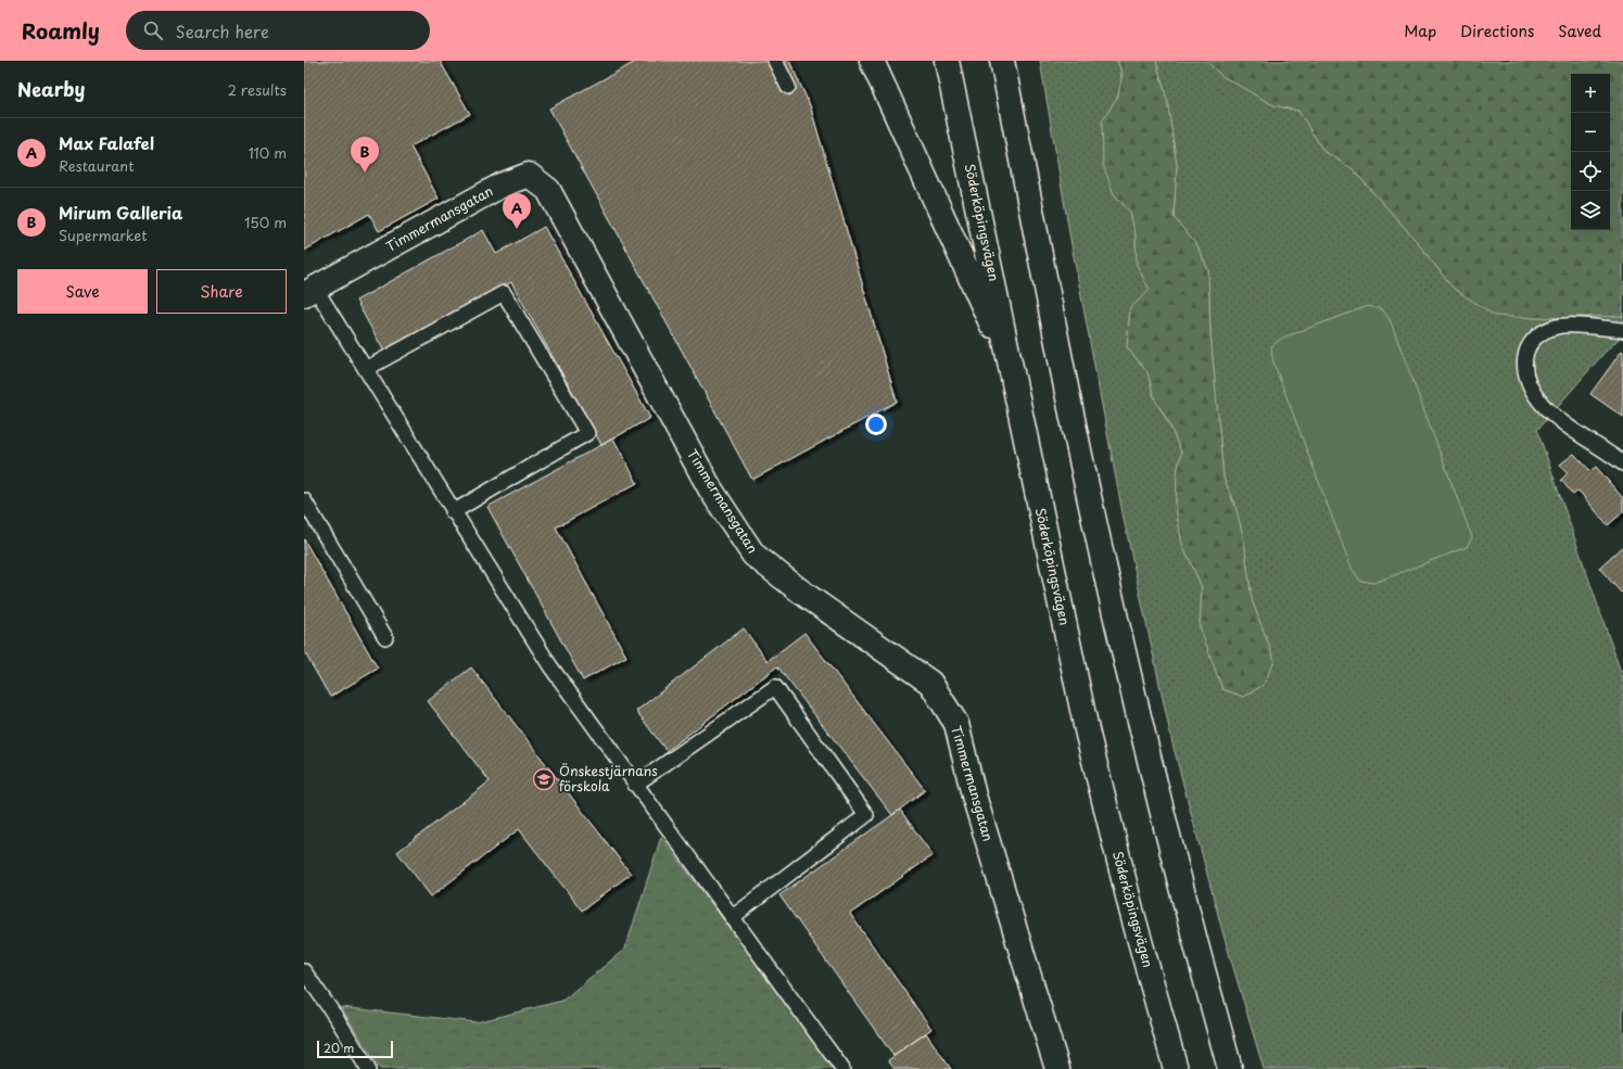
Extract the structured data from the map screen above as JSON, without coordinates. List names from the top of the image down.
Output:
{
  "streets": {
    "main road": ["Timmermansgatan", "Söderköpingsvägen"]
  },
  "places": {
    "school or university": ["Önskestjärnans förskola"]
  },
  "scale_bar": "20 m",
  "page": {
    "header": "Roamly",
    "search": "Search here",
    "nav": ["Map", "Directions", "Saved"],
    "heading": ["Nearby", "2 results"],
    "map_buttons": ["+", "−"],
    "list": [
      {
        "mark": "A",
        "name": "Max Falafel",
        "note": "Restaurant",
        "value": "110 m"
      },
      {
        "mark": "B",
        "name": "Mirum Galleria",
        "note": "Supermarket",
        "value": "150 m"
      }
    ],
    "pins": ["B", "A"],
    "buttons": ["Save", "Share"],
    "scale": "20 m"
  }
}
